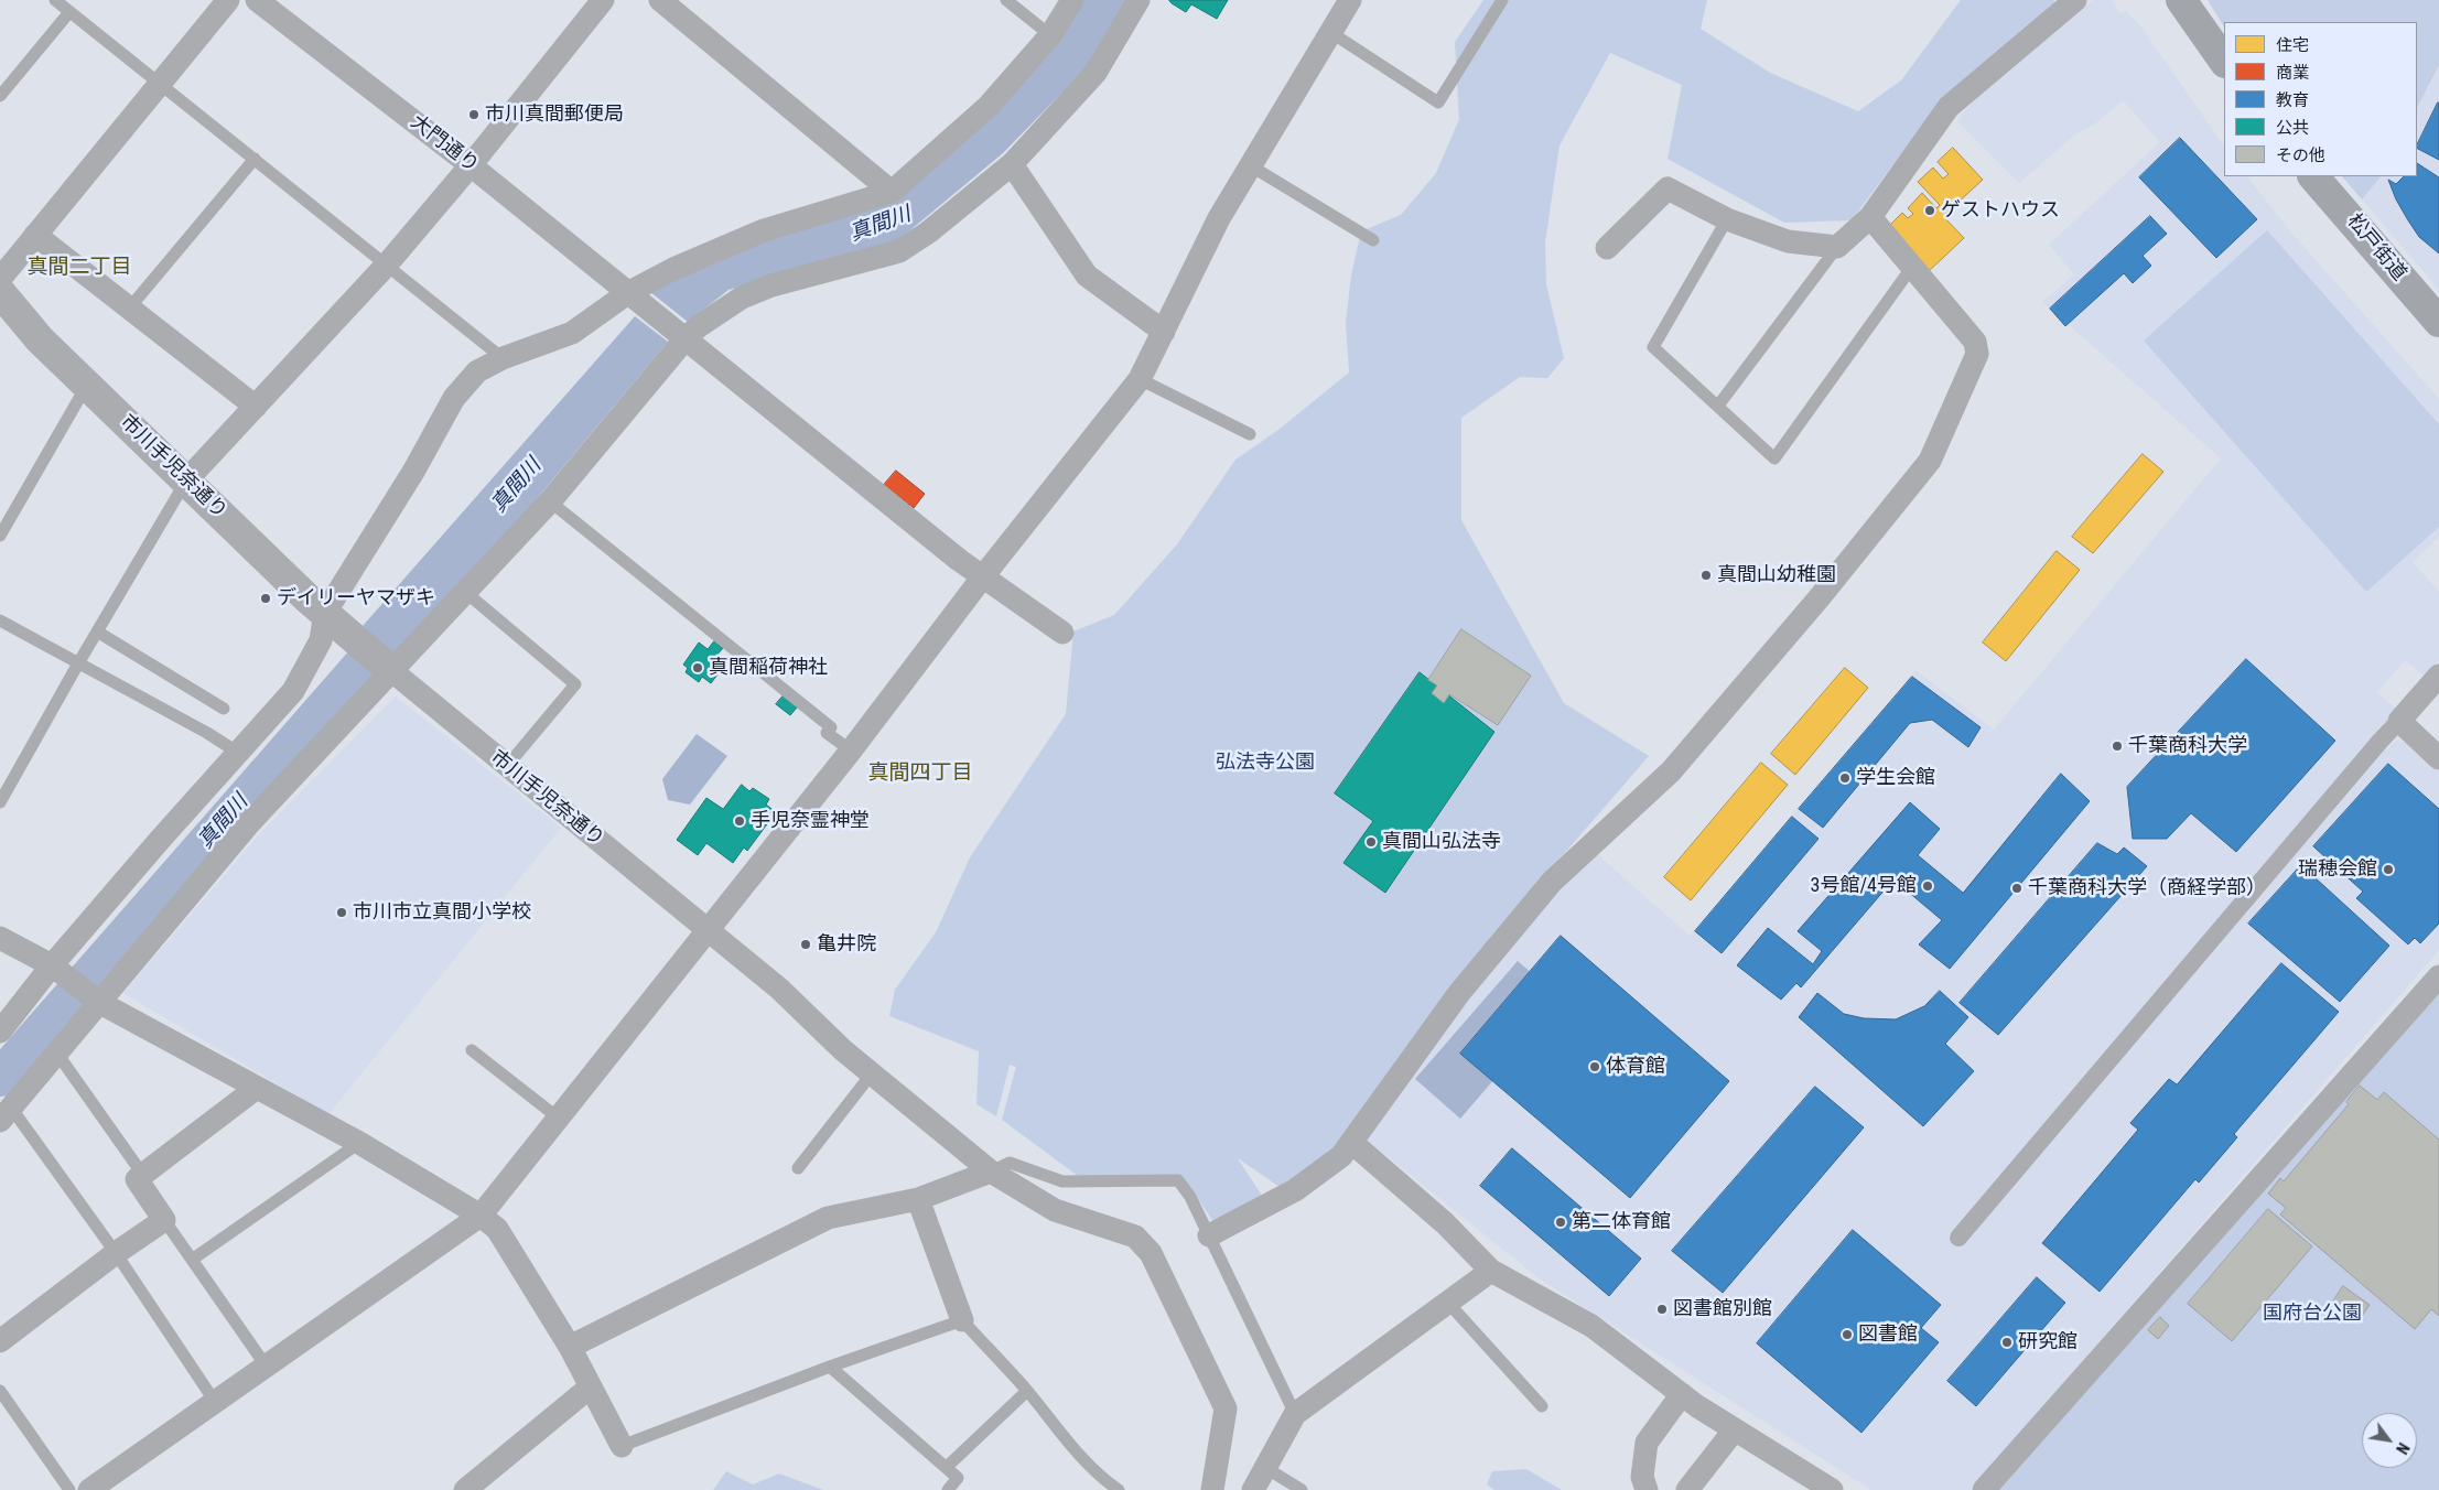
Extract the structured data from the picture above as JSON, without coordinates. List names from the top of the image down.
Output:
{
  "streets": {
    "main road": ["松戸街道"],
    "street": ["大門通り", "市川手児奈通り"]
  },
  "districts": ["真間二丁目", "真間四丁目"],
  "water": ["真間川"],
  "parks": ["弘法寺公園", "国府台公園"],
  "places": [
    "市川真間郵便局",
    "ゲストハウス",
    "真間山幼稚園",
    "デイリーヤマザキ",
    "真間稲荷神社",
    "千葉商科大学",
    "学生会館",
    "手児奈霊神堂",
    "真間山弘法寺",
    "瑞穂会館",
    "3号館/4号館",
    "千葉商科大学（商経学部）",
    "市川市立真間小学校",
    "亀井院",
    "体育館",
    "第二体育館",
    "図書館別館",
    "図書館",
    "研究館"
  ],
  "legend": [
    "住宅",
    "商業",
    "教育",
    "公共",
    "その他"
  ],
  "north": "bottom right"
}
